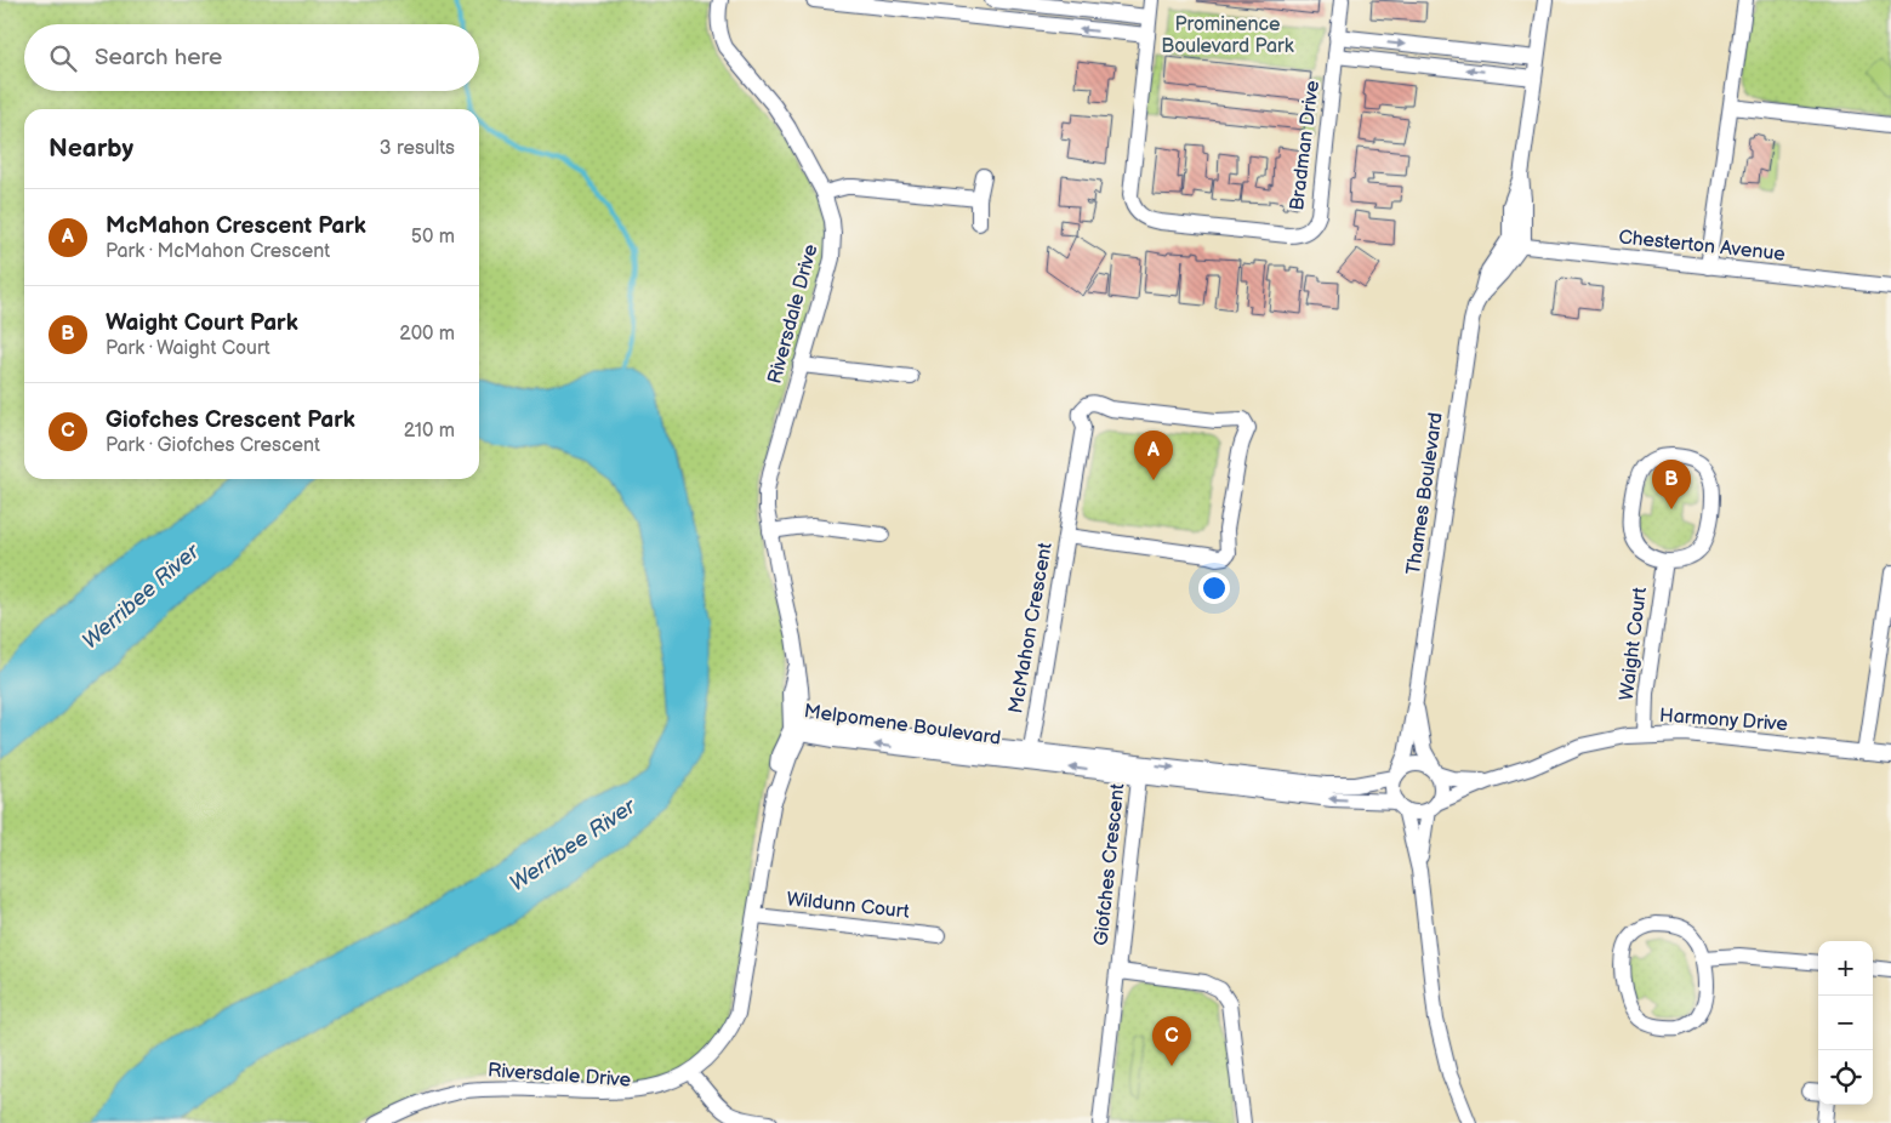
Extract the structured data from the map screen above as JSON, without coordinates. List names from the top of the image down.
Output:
{
  "streets": {
    "street": [
      "Bradman Drive",
      "Chesterton Avenue",
      "Riversdale Drive",
      "Thames Boulevard",
      "McMahon Crescent",
      "Waight Court",
      "Harmony Drive",
      "Melpomene Boulevard",
      "Giofches Crescent",
      "Wildunn Court"
    ]
  },
  "crossings": [
    ["Chesterton Avenue", "Thames Boulevard"],
    ["Riversdale Drive", "Melpomene Boulevard"],
    ["Riversdale Drive", "Wildunn Court"],
    ["Thames Boulevard", "Harmony Drive"],
    ["Thames Boulevard", "Melpomene Boulevard"],
    ["McMahon Crescent", "Melpomene Boulevard"],
    ["Waight Court", "Harmony Drive"],
    ["Harmony Drive", "Melpomene Boulevard"],
    ["Melpomene Boulevard", "Giofches Crescent"]
  ],
  "water": ["Werribee River"],
  "parks": ["Prominence Boulevard Park"],
  "page": {
    "search": "Search here",
    "heading": ["Nearby", "3 results"],
    "list": [
      {
        "mark": "A",
        "name": "McMahon Crescent Park",
        "note": "Park · McMahon Crescent",
        "value": "50 m"
      },
      {
        "mark": "B",
        "name": "Waight Court Park",
        "note": "Park · Waight Court",
        "value": "200 m"
      },
      {
        "mark": "C",
        "name": "Giofches Crescent Park",
        "note": "Park · Giofches Crescent",
        "value": "210 m"
      }
    ],
    "pins": ["A", "B", "C"],
    "map_buttons": ["+", "−"]
  }
}
